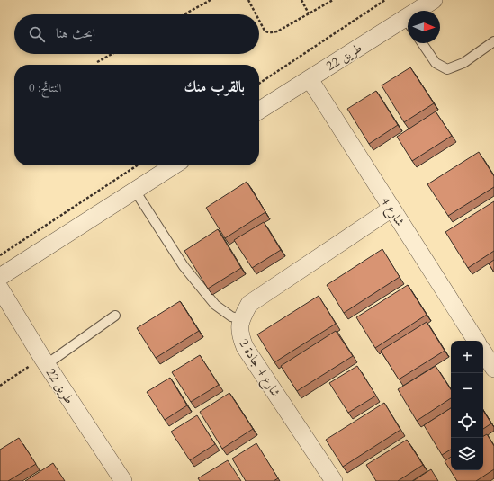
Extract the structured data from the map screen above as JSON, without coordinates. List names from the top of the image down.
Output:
{
  "streets": {
    "street": ["طريق 22", "شارع 4", "شارع 4 جادة 2"]
  },
  "crossings": [
    ["طريق 22", "شارع 4"],
    ["شارع 4", "شارع 4 جادة 2"]
  ],
  "north": "right",
  "page": {
    "search": "ابحث هنا",
    "heading": ["بالقرب منك", "النتائج: 0"],
    "map_buttons": ["+", "−"]
  }
}
